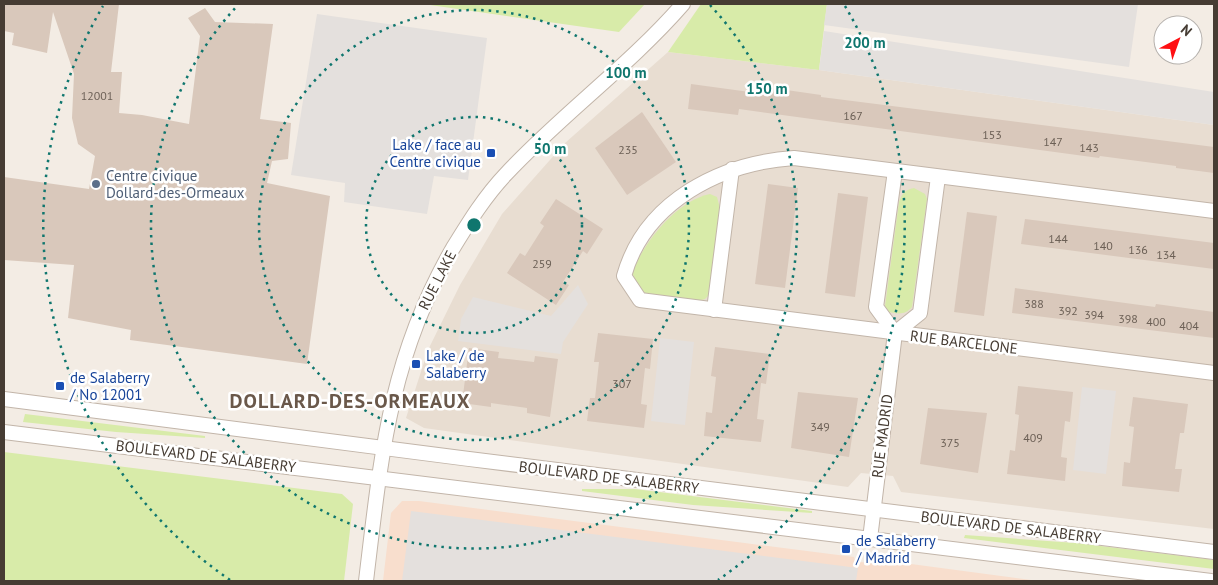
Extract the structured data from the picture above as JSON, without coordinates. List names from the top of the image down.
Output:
{
  "streets": {
    "street": [
      "RUE LAKE",
      "RUE BARCELONE",
      "RUE MADRID",
      "BOULEVARD DE SALABERRY"
    ]
  },
  "crossings": [
    ["RUE LAKE", "BOULEVARD DE SALABERRY"],
    ["RUE BARCELONE", "RUE MADRID"],
    ["RUE MADRID", "BOULEVARD DE SALABERRY"]
  ],
  "districts": ["DOLLARD-DES-ORMEAUX"],
  "places": {
    "transit": [
      "Lake / face au Centre civique",
      "Lake / de Salaberry",
      "de Salaberry / No 12001",
      "de Salaberry / Madrid"
    ],
    "other": ["Centre civique Dollard-des-Ormeaux"]
  },
  "house_numbers": [
    "12001",
    "167",
    "153",
    "147",
    "143",
    "235",
    "144",
    "140",
    "136",
    "134",
    "259",
    "388",
    "392",
    "394",
    "398",
    "400",
    "404",
    "307",
    "349",
    "409",
    "375"
  ],
  "north": "top right",
  "rings": [
    "200 m",
    "100 m",
    "150 m",
    "50 m"
  ]
}
